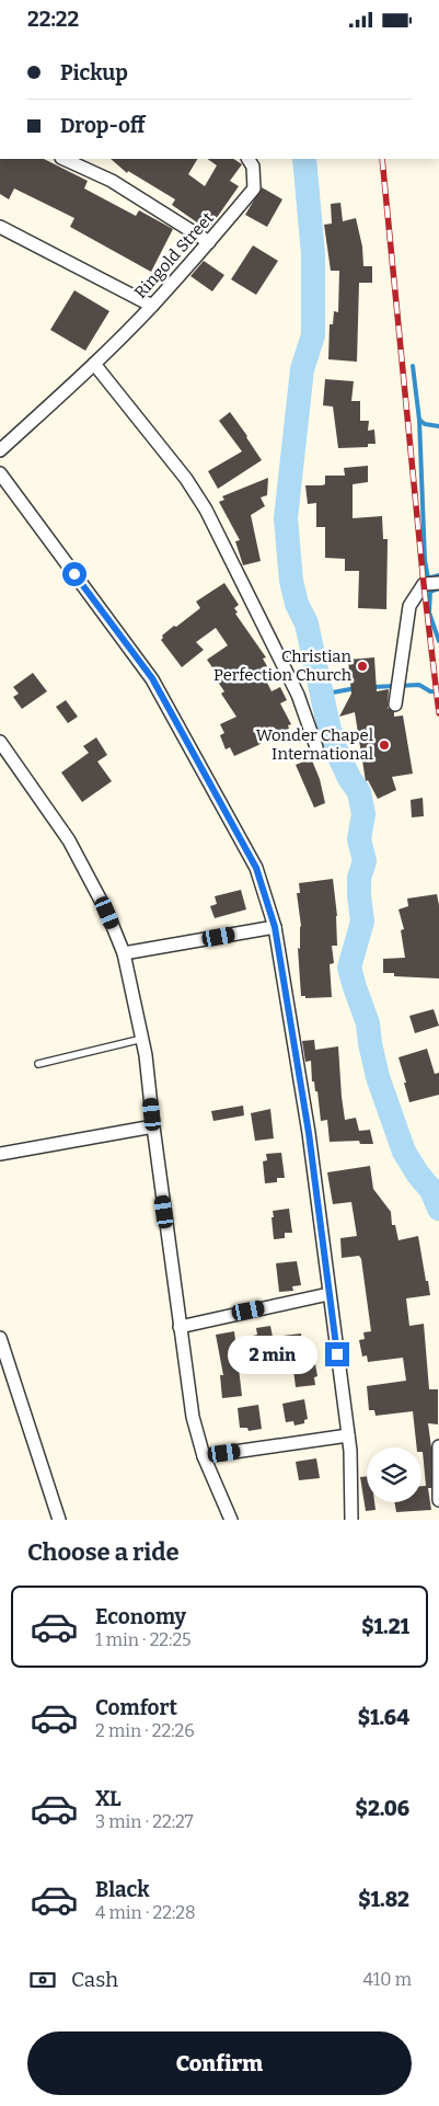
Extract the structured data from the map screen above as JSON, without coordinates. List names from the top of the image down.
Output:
{
  "streets": {
    "street": ["Ringold Street"]
  },
  "places": ["Christian Perfection Church", "Wonder Chapel International"],
  "page": {
    "status": "22:22",
    "banner": ["Pickup", "Drop-off"],
    "bubble": "2 min",
    "heading": "Choose a ride",
    "list": [
      {
        "name": "Economy",
        "note": "1 min · 22:25",
        "value": "$1.21"
      },
      {
        "name": "Comfort",
        "note": "2 min · 22:26",
        "value": "$1.64"
      },
      {
        "name": "XL",
        "note": "3 min · 22:27",
        "value": "$2.06"
      },
      {
        "name": "Black",
        "note": "4 min · 22:28",
        "value": "$1.82"
      }
    ],
    "pay": ["Cash", "410 m"],
    "buttons": "Confirm"
  }
}
